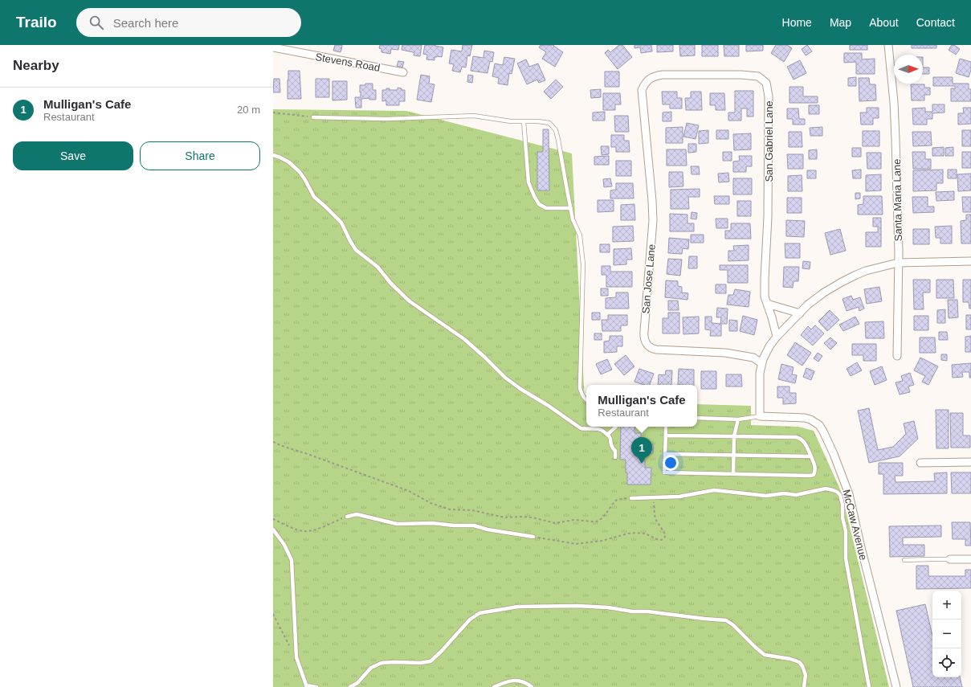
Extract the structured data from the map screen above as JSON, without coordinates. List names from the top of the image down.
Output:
{
  "streets": {
    "street": [
      "Stevens Road",
      "San Gabriel Lane",
      "Santa Maria Lane",
      "San Jose Lane",
      "McCaw Avenue"
    ]
  },
  "crossings": [
    ["San Gabriel Lane", "San Jose Lane"]
  ],
  "north": "right",
  "page": {
    "header": "Trailo",
    "search": "Search here",
    "nav": [
      "Home",
      "Map",
      "About",
      "Contact"
    ],
    "heading": "Nearby",
    "list": [
      {
        "mark": "1",
        "name": "Mulligan's Cafe",
        "note": "Restaurant",
        "value": "20 m"
      }
    ],
    "buttons": ["Save", "Share"],
    "popup": ["Mulligan's Cafe", "Restaurant"],
    "pins": "1",
    "map_buttons": ["+", "−"]
  }
}
